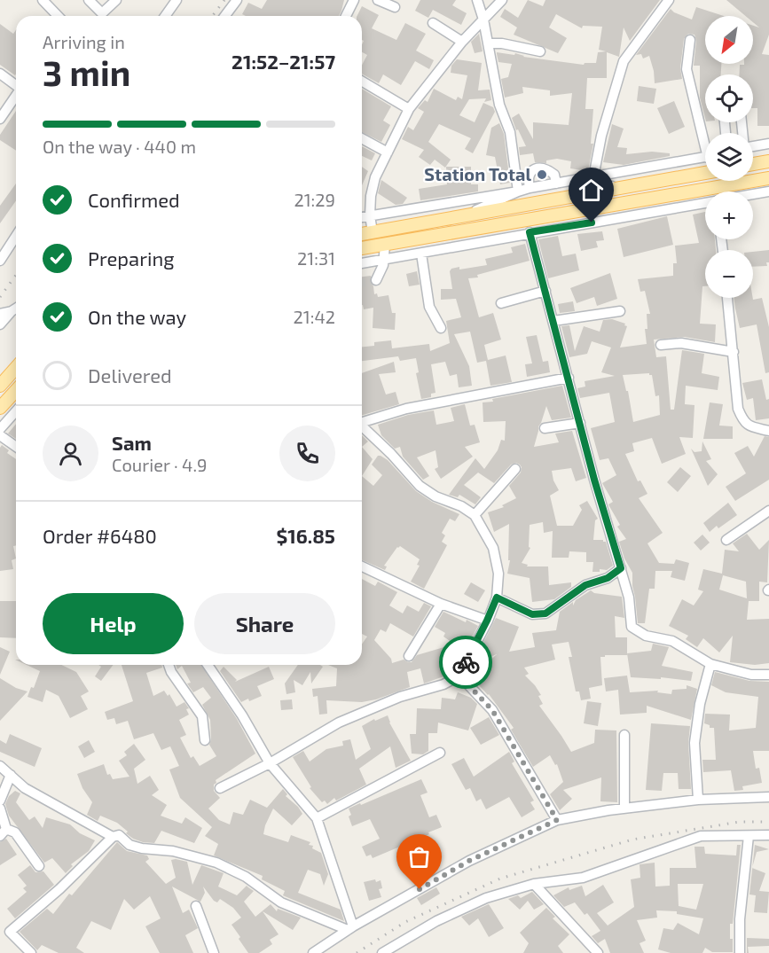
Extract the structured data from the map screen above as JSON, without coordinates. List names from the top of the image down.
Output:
{
  "places": ["Station Total"],
  "north": "bottom left",
  "page": {
    "map_buttons": ["+", "−"],
    "heading": ["3 min", "Arriving in", "21:52–21:57"],
    "panel": [
      "Sam",
      "Courier · 4.9",
      "Order #6480",
      "$16.85"
    ],
    "bar": "On the way · 440 m",
    "list": [
      ["Confirmed", "21:29"],
      ["Preparing", "21:31"],
      ["On the way", "21:42"],
      "Delivered"
    ],
    "buttons": ["Help", "Share"]
  }
}
